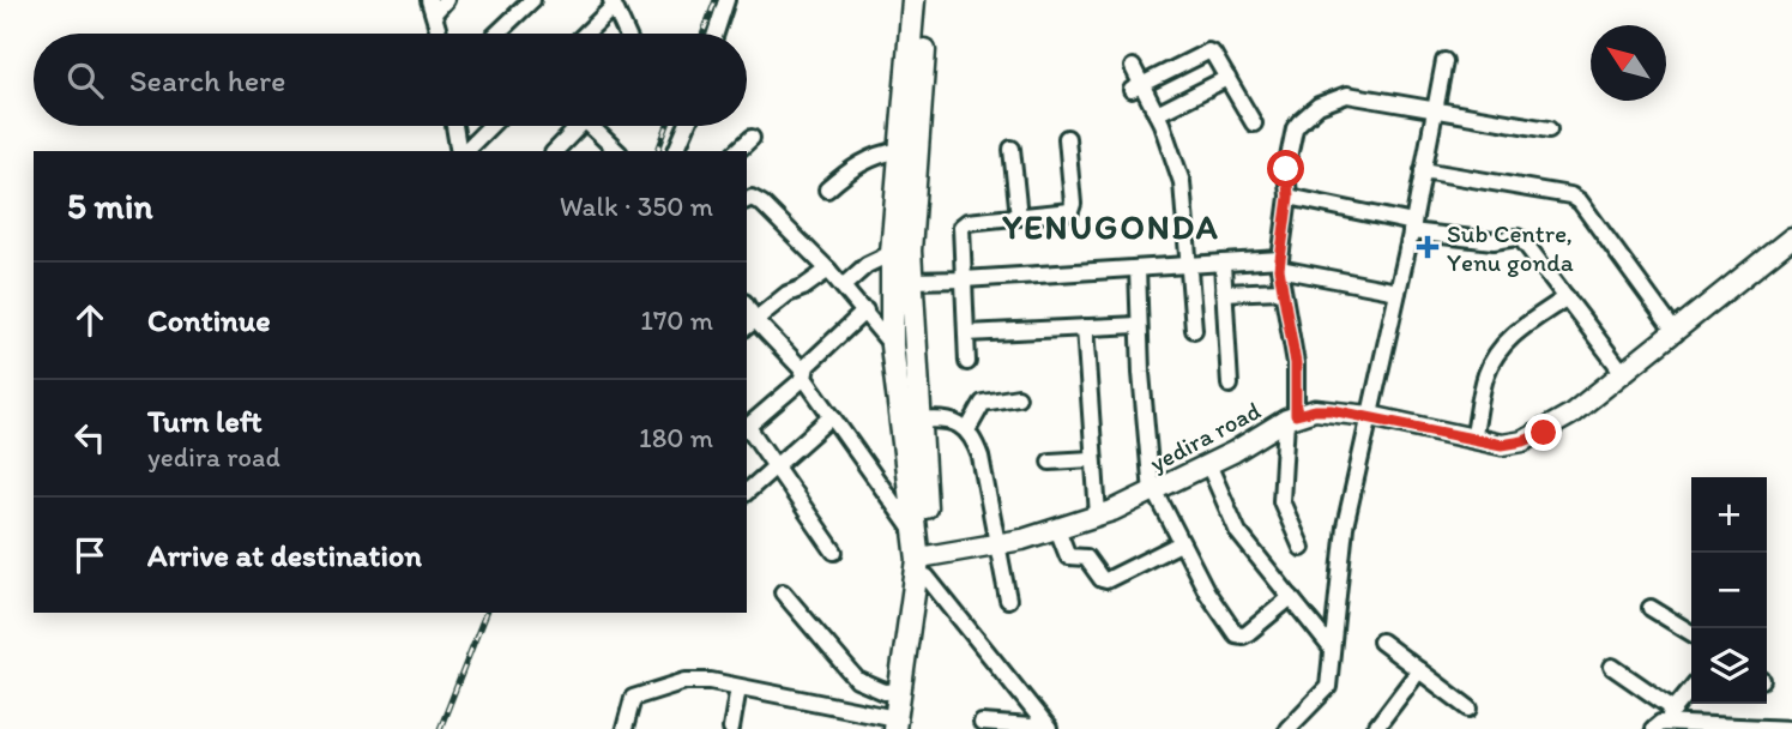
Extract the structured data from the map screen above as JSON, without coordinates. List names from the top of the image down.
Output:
{
  "streets": {
    "main road": ["yedira road"]
  },
  "districts": ["YENUGONDA"],
  "places": {
    "health": ["Sub Centre, Yenu gonda"]
  },
  "north": "top left",
  "page": {
    "search": "Search here",
    "heading": ["5 min", "Walk · 350 m"],
    "list": [
      ["Continue", "170 m"],
      ["Turn left", "yedira road", "180 m"],
      "Arrive at destination"
    ],
    "map_buttons": ["+", "−"]
  }
}
